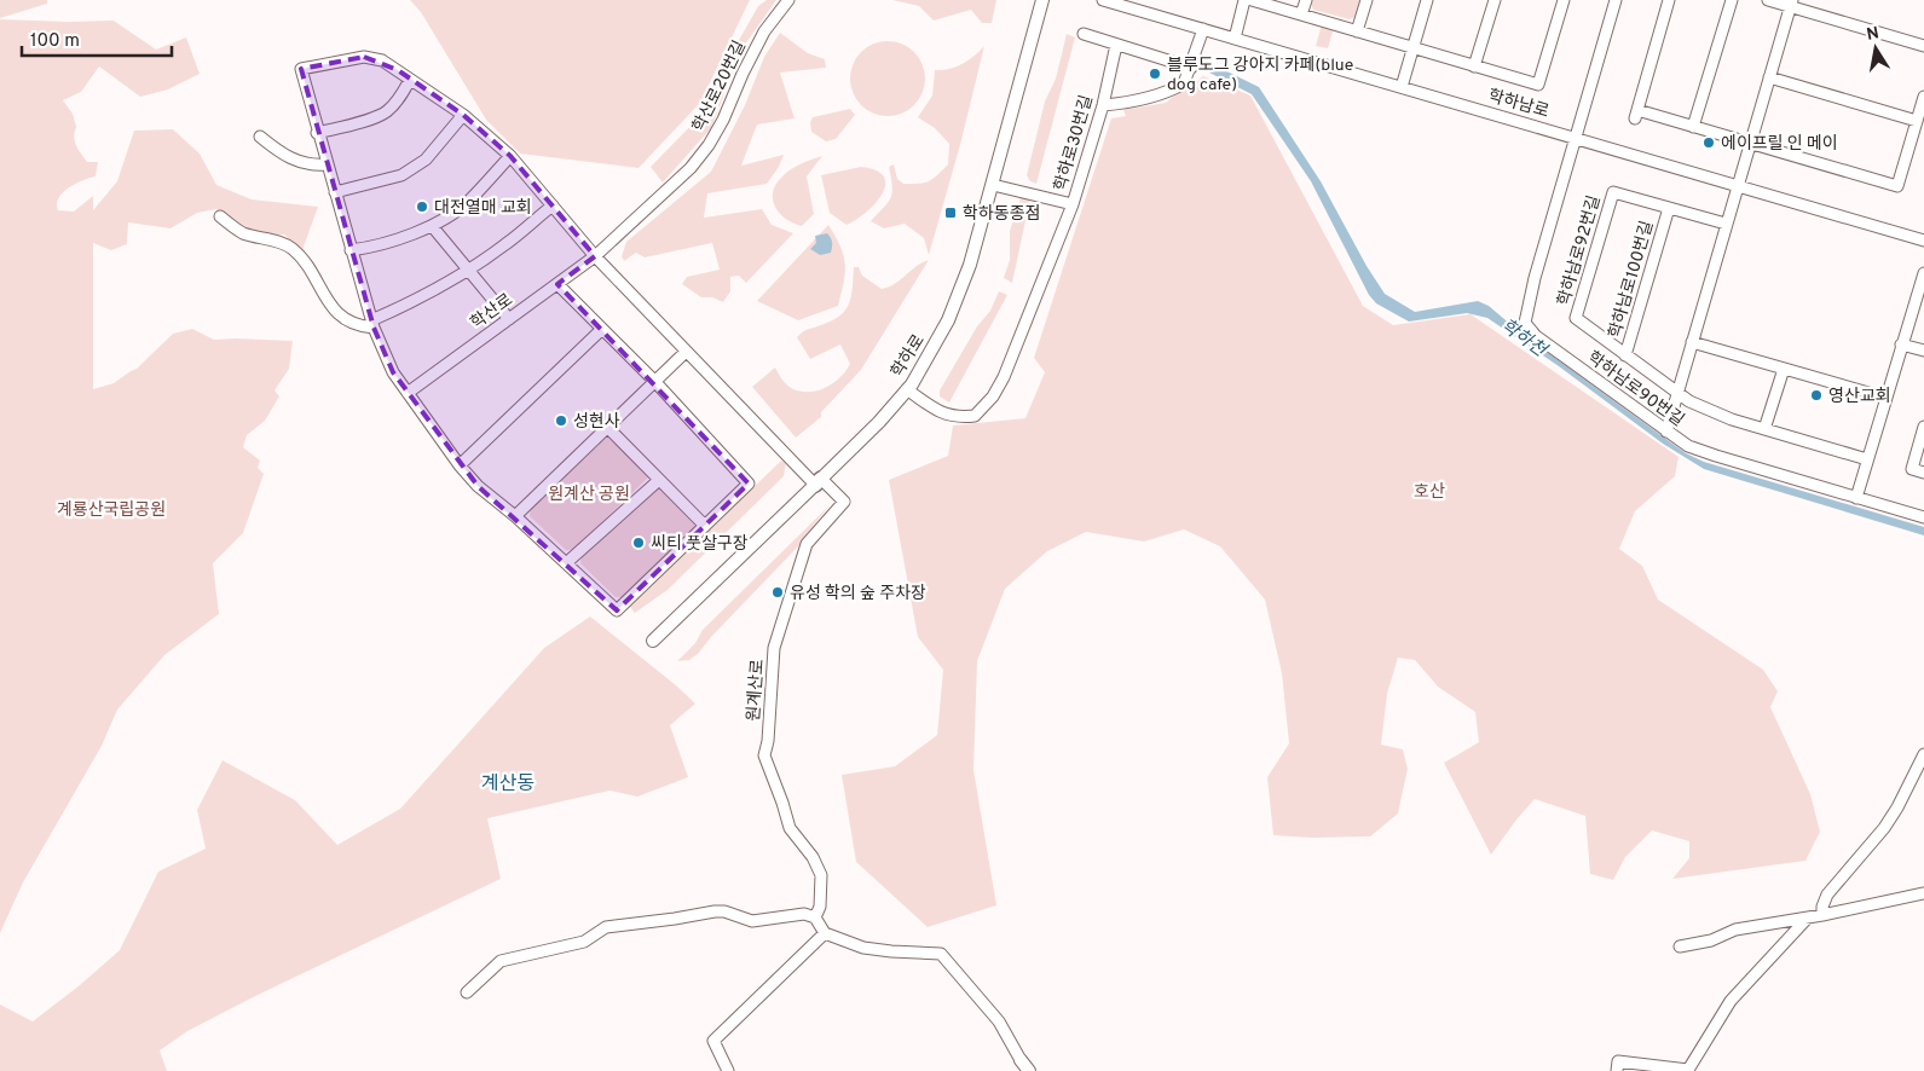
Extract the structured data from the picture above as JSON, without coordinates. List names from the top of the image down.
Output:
{
  "streets": {
    "street": [
      "학산로20번길",
      "학하남로",
      "학하로30번길",
      "학하남로92번길",
      "학하남로100번길",
      "학산로",
      "학하로",
      "학하남로90번길",
      "원계산로"
    ]
  },
  "crossings": [
    ["학산로20번길", "학산로"],
    ["학하남로", "학하남로90번길"],
    ["학하로30번길", "학하로"],
    ["학하남로92번길", "학하남로100번길"],
    ["학하로", "원계산로"]
  ],
  "districts": ["계산동"],
  "water": ["학하천"],
  "parks": ["호산", "원계산 공원", "계룡산국립공원"],
  "places": {
    "other": [
      "블루도그 강아지 카페(blue dog cafe)",
      "에이프릴 인 메이",
      "대전열매 교회",
      "영산교회",
      "성현사",
      "씨티 풋살구장",
      "유성 학의 숲 주차장"
    ],
    "transit": ["학하동종점"]
  },
  "scale_bar": "100 m",
  "north": "top"
}
